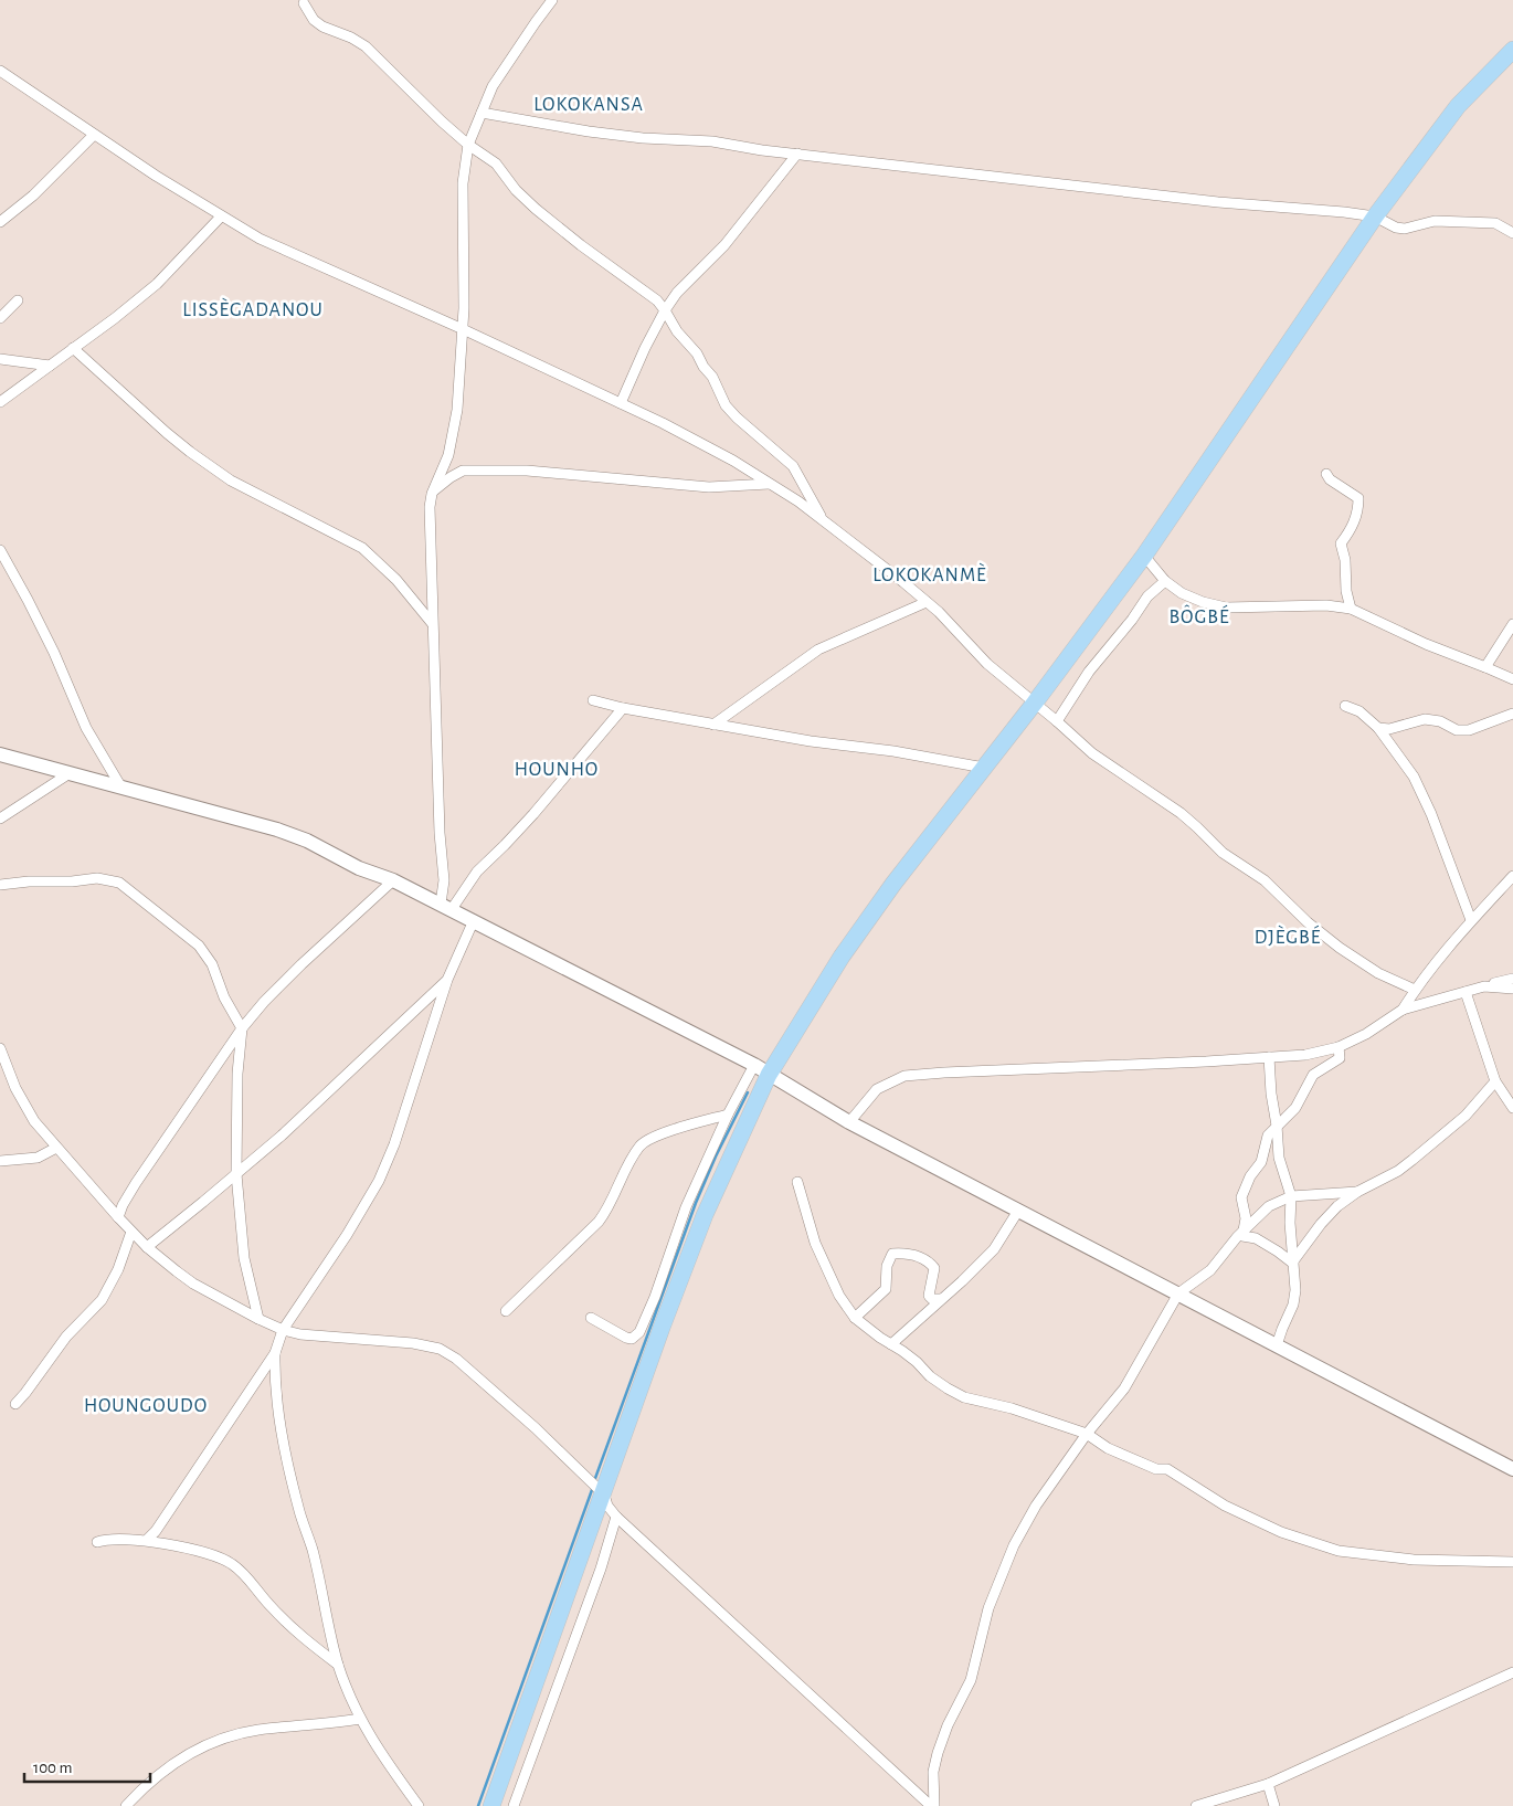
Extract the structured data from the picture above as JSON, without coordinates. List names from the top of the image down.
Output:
{
  "districts": [
    "LOKOKANSA",
    "LISSÈGADANOU",
    "LOKOKANMÈ",
    "BÔGBÉ",
    "HOUNHO",
    "DJÈGBÉ",
    "HOUNGOUDO"
  ],
  "scale_bar": "100 m"
}
